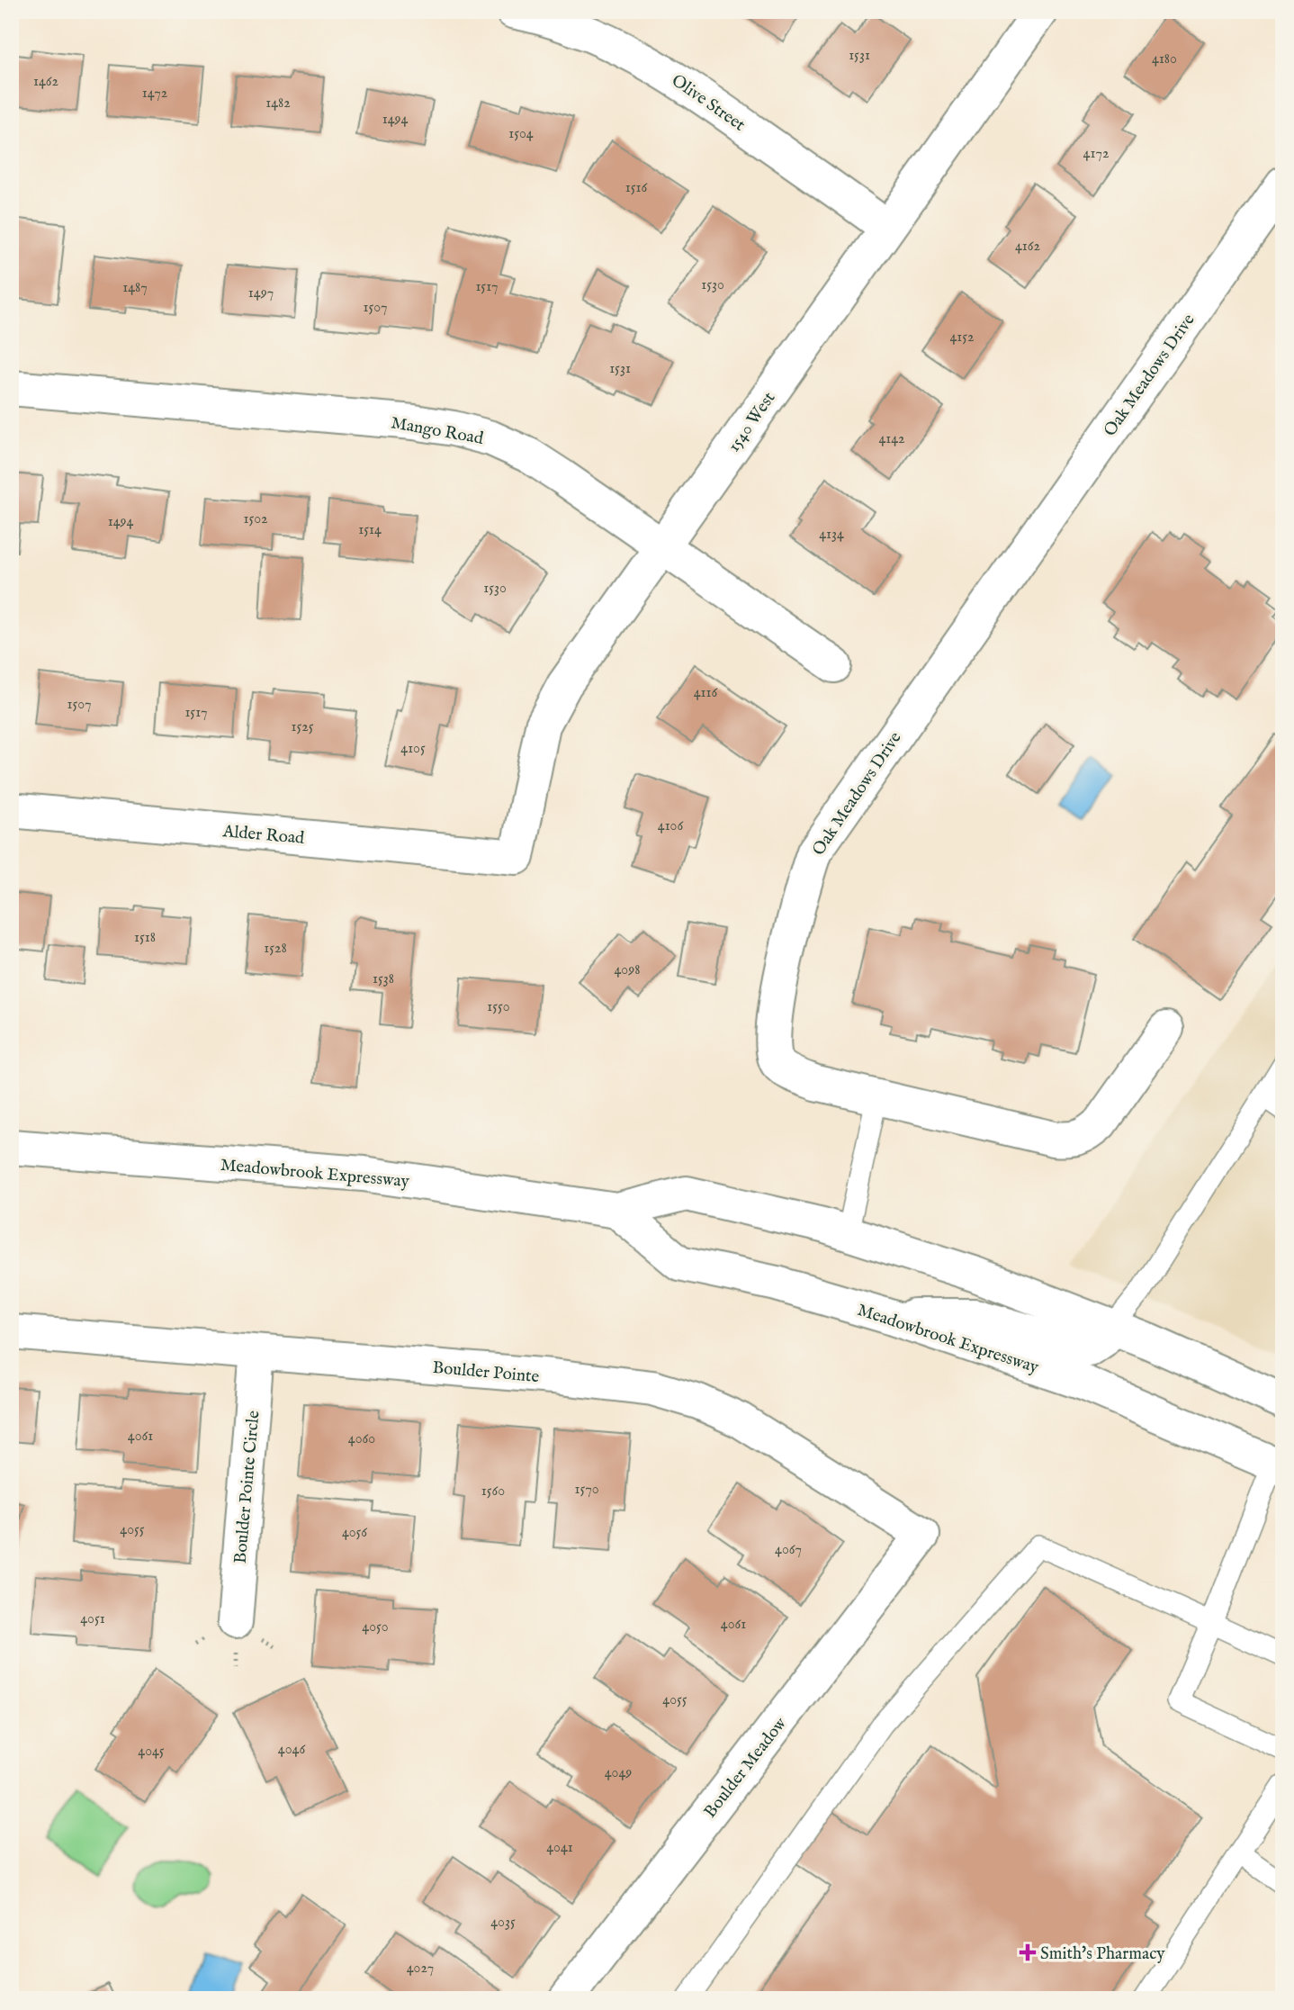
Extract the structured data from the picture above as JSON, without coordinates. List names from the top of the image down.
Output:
{
  "streets": {
    "street": [
      "Olive Street",
      "Oak Meadows Drive",
      "1540 West",
      "Mango Road",
      "Alder Road",
      "Meadowbrook Expressway",
      "Boulder Pointe",
      "Boulder Pointe Circle",
      "Boulder Meadow"
    ]
  },
  "crossings": [
    ["Olive Street", "1540 West"],
    ["1540 West", "Mango Road"],
    ["1540 West", "Alder Road"],
    ["Boulder Pointe", "Boulder Pointe Circle"],
    ["Boulder Pointe", "Boulder Meadow"]
  ],
  "places": {
    "health": ["Smith's Pharmacy"]
  },
  "house_numbers": [
    "1531",
    "4180",
    "1462",
    "1472",
    "1482",
    "1494",
    "1504",
    "4172",
    "1516",
    "4162",
    "1530",
    "1517",
    "1487",
    "1497",
    "1507",
    "4152",
    "1531",
    "4142",
    "1502",
    "1494",
    "1514",
    "4134",
    "1530",
    "4116",
    "1507",
    "1517",
    "1525",
    "4105",
    "4106",
    "1518",
    "1528",
    "4098",
    "1538",
    "1550",
    "4061",
    "4060",
    "1570",
    "1560",
    "4055",
    "4056",
    "4067",
    "4051",
    "4061",
    "4050",
    "4055",
    "4046",
    "4045",
    "4049",
    "4041",
    "4035",
    "4027"
  ]
}
